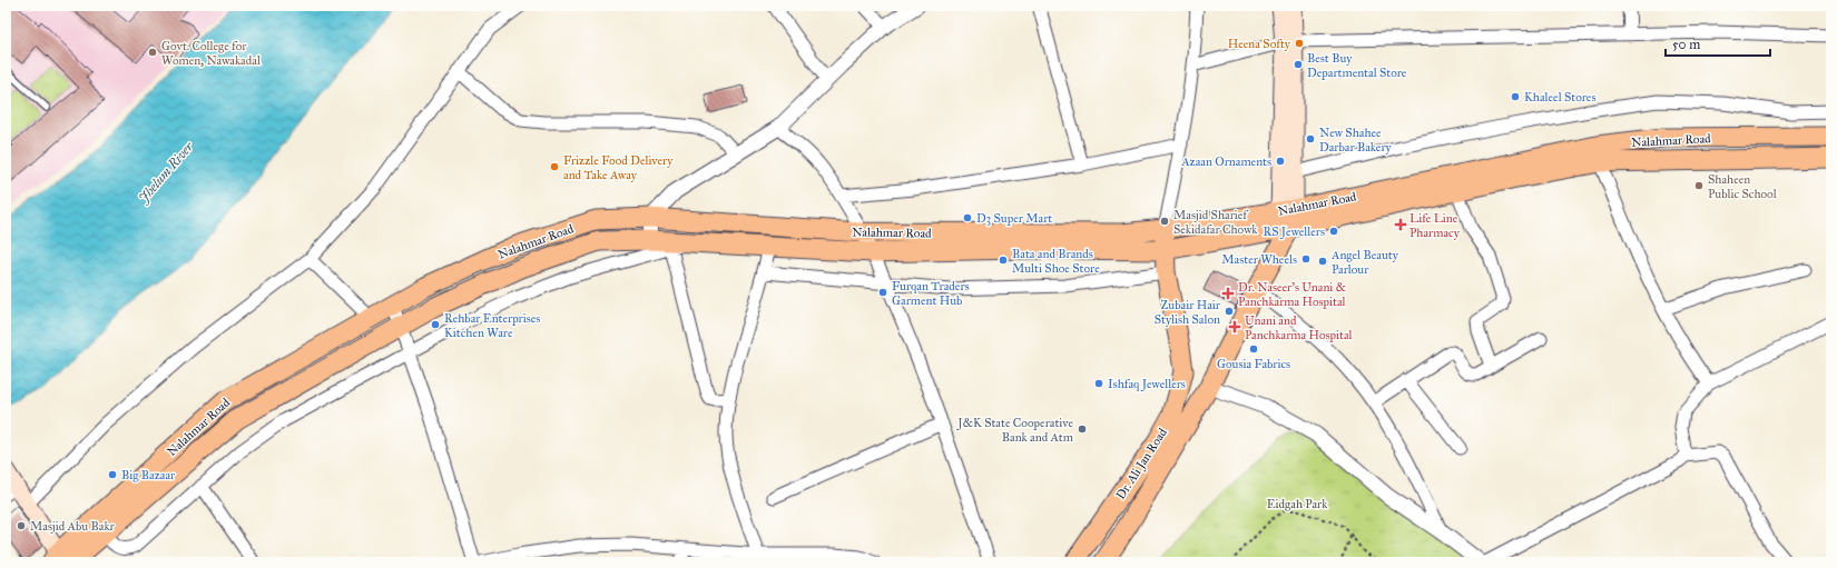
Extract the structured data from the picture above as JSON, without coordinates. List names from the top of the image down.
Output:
{
  "streets": {
    "main road": ["Nalahmar Road", "Dr. Ali Jan Road"]
  },
  "crossings": [
    ["Nalahmar Road", "Dr. Ali Jan Road"]
  ],
  "water": ["Jhelum River"],
  "parks": ["Eidgah Park"],
  "places": {
    "other": [
      "Heena Softy",
      "Govt. College for Women, Nawakadal",
      "Best Buy Departmental Store",
      "Khaleel Stores",
      "New Shahee Darbar Bakery",
      "Azaan Ornaments",
      "Frizzle Food Delivery and Take Away",
      "Shaheen Public School",
      "D3 Super Mart",
      "Masjid Sharief Sekidafar Chowk",
      "RS Jewellers",
      "Master Wheels",
      "Bata and Brands Multi Shoe Store",
      "Angel Beauty Parlour",
      "Furqan Traders Garment Hub",
      "Zubair Hair Stylish Salon",
      "Rehbar Enterprises Kitchen Ware",
      "Gousia Fabrics",
      "Ishfaq Jewellers",
      "J&K State Cooperative Bank and Atm",
      "Big Bazaar",
      "Masjid Abu Bakr"
    ],
    "health": ["Life Line Pharmacy", "Dr. Naseer's Unani & Panchkarma Hospital", "Unani and Panchkarma Hospital"]
  },
  "scale_bar": "50 m"
}
